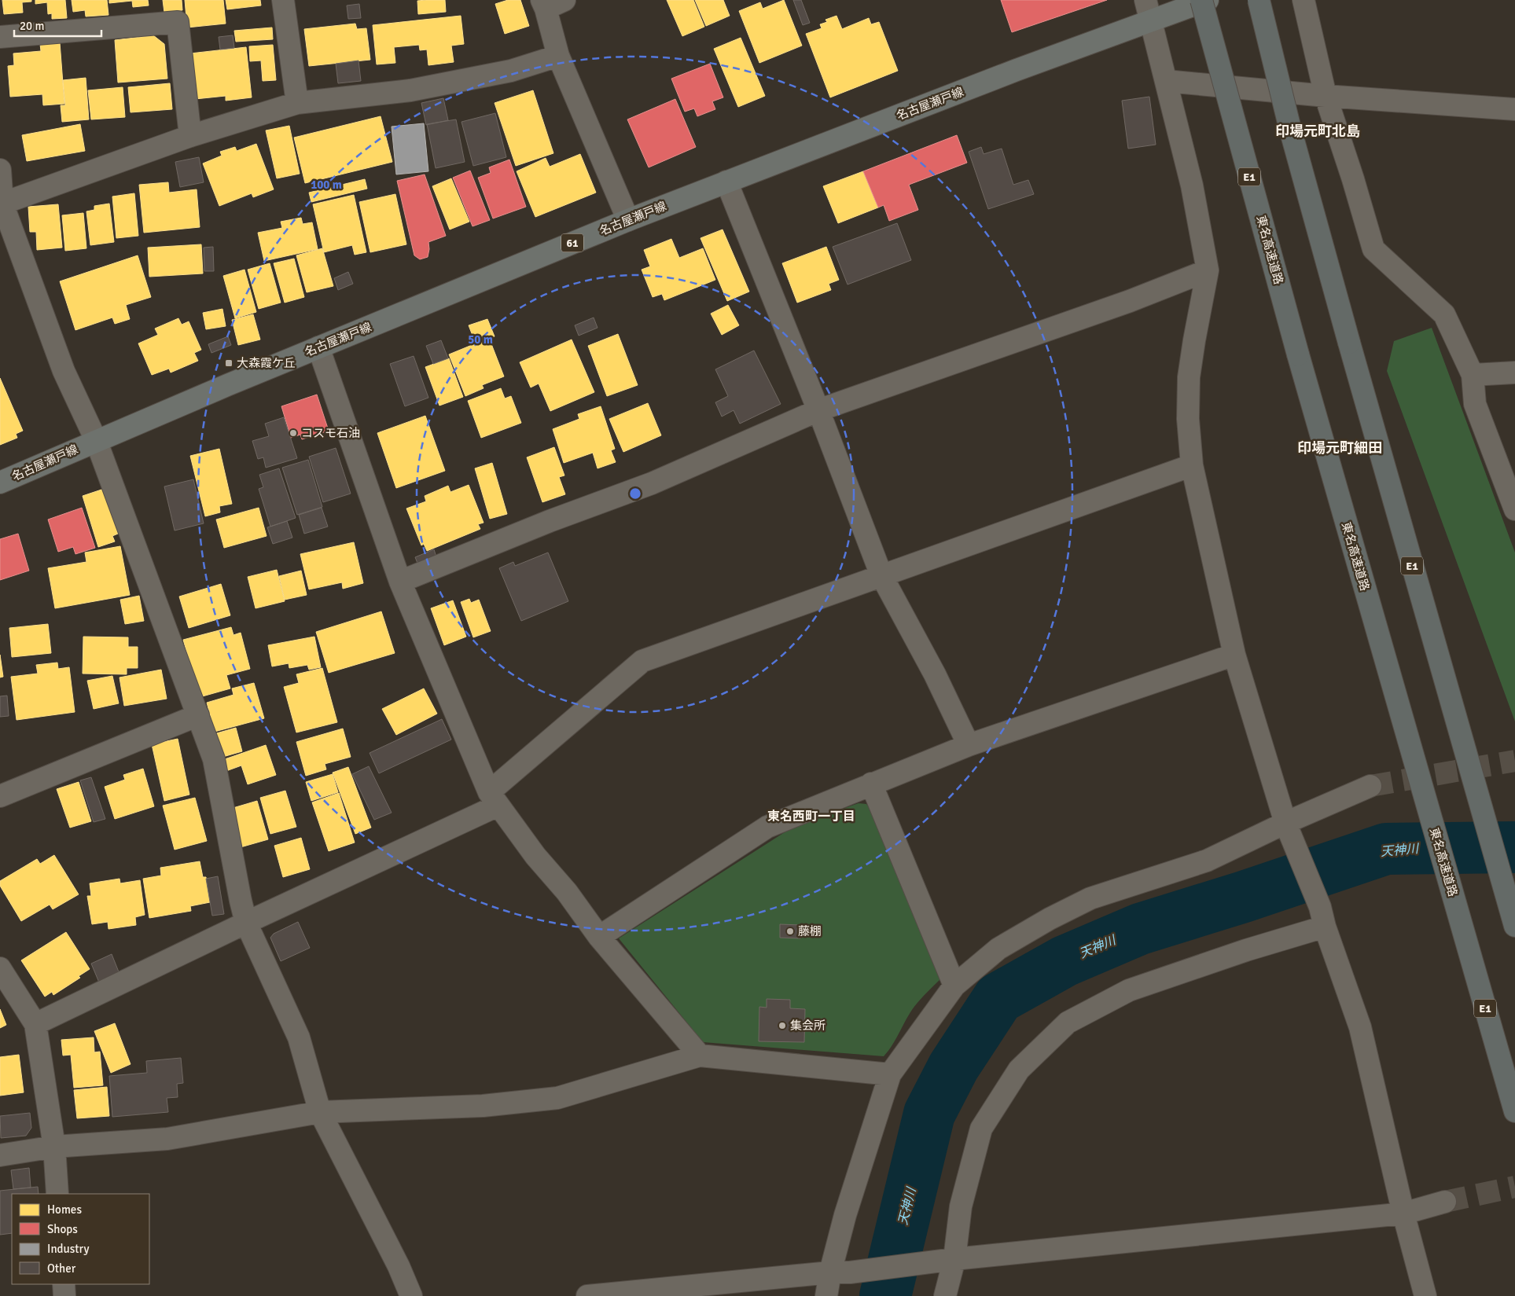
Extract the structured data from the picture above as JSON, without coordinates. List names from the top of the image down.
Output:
{
  "streets": {
    "highway": ["E1", "東名高速道路"],
    "main road": ["名古屋瀬戸線", "61"]
  },
  "districts": ["印場元町北島", "印場元町細田", "東名西町一丁目"],
  "water": ["天神川"],
  "places": {
    "transit": ["大森霞ケ丘"],
    "other": ["コスモ石油", "藤棚", "集会所"]
  },
  "legend": [
    "Homes",
    "Shops",
    "Industry",
    "Other"
  ],
  "scale_bar": "20 m",
  "rings": ["100 m", "50 m"]
}
